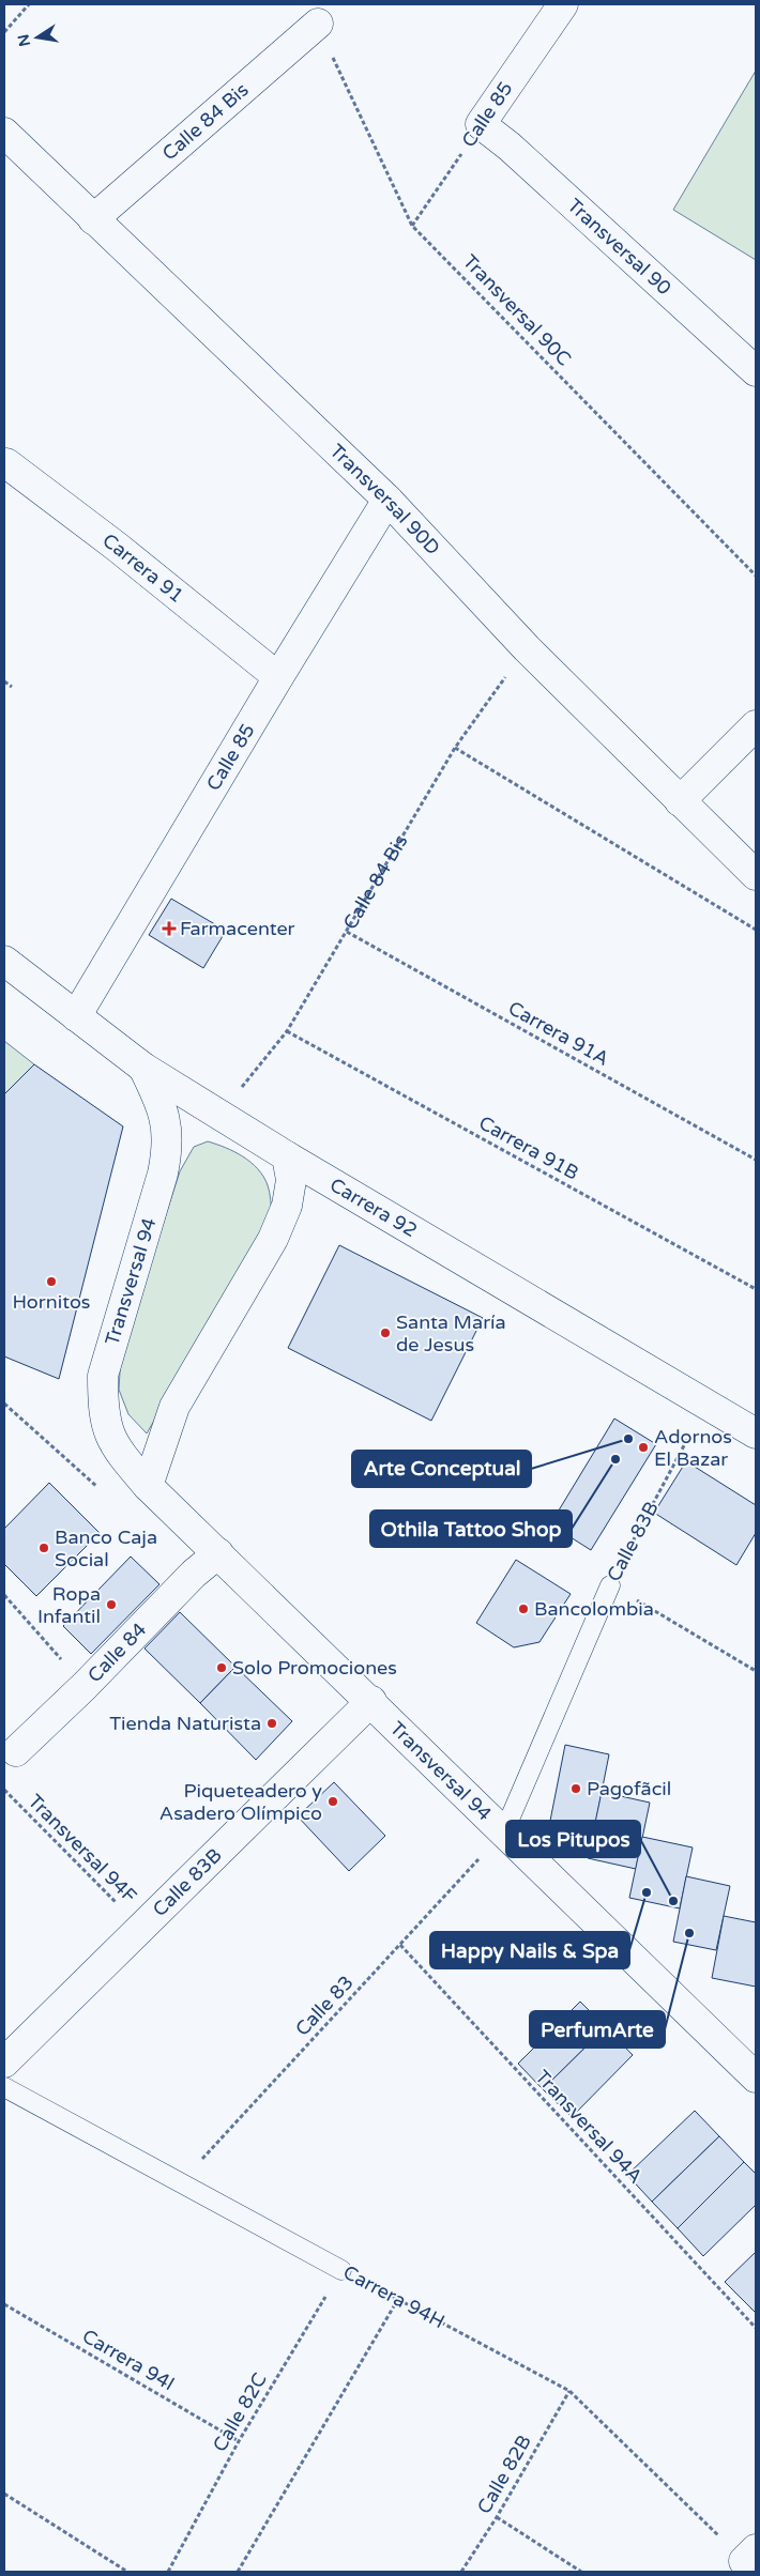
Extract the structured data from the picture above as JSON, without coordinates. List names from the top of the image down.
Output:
{
  "streets": {
    "street": [
      "Calle 85",
      "Calle 84 Bis",
      "Transversal 90",
      "Transversal 90D",
      "Carrera 91",
      "Carrera 92",
      "Transversal 94",
      "Calle 83B",
      "Calle 84"
    ],
    "lane": ["Carrera 94H"],
    "path": [
      "Transversal 90C",
      "Carrera 91A",
      "Carrera 91B",
      "Transversal 94F",
      "Calle 83",
      "Transversal 94A",
      "Carrera 94I",
      "Calle 82C",
      "Calle 82B"
    ]
  },
  "crossings": [
    ["Calle 85", "Transversal 90"],
    ["Calle 85", "Transversal 90C"],
    ["Calle 85", "Transversal 90D"],
    ["Calle 85", "Carrera 91"],
    ["Calle 85", "Carrera 92"],
    ["Calle 84 Bis", "Transversal 90C"],
    ["Calle 84 Bis", "Transversal 90D"],
    ["Calle 84 Bis", "Carrera 91A"],
    ["Calle 84 Bis", "Carrera 91B"],
    ["Calle 84 Bis", "Carrera 92"],
    ["Carrera 92", "Transversal 94"],
    ["Carrera 92", "Calle 83B"],
    ["Transversal 94", "Calle 83B"],
    ["Transversal 94", "Calle 84"],
    ["Calle 83B", "Transversal 94F"],
    ["Calle 83", "Transversal 94A"],
    ["Calle 83", "Carrera 94H"],
    ["Carrera 94H", "Calle 82C"],
    ["Carrera 94H", "Calle 82B"],
    ["Carrera 94I", "Calle 82C"]
  ],
  "places": {
    "health": ["Farmacenter"],
    "other": [
      "Hornitos",
      "Santa María de Jesus",
      "Arte Conceptual",
      "Adornos El Bazar",
      "Othila Tattoo Shop",
      "Banco Caja Social",
      "Ropa Infantil",
      "Bancolombia",
      "Solo Promociones",
      "Tienda Naturista",
      "Pagofãcil",
      "Piqueteadero y Asadero Olímpico",
      "Happy Nails & Spa",
      "Los Pitupos",
      "PerfumArte"
    ]
  },
  "north": "left"
}
